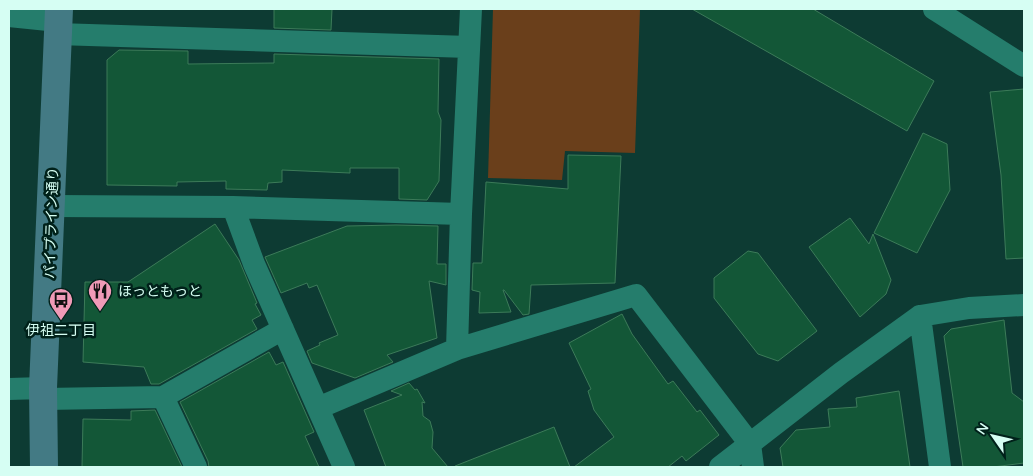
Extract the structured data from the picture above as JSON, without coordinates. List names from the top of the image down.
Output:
{
  "streets": {
    "main road": ["パイプライン通り"]
  },
  "places": {
    "restaurant": ["ほっともっと"],
    "bus stop": ["伊祖二丁目"]
  },
  "north": "top left"
}
